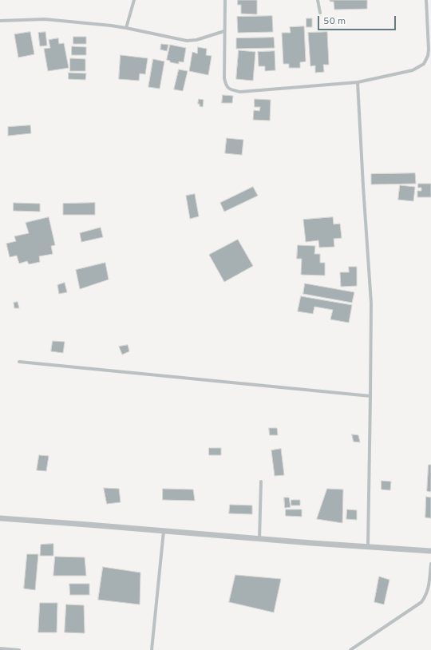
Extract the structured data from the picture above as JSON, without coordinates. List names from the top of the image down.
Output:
{
  "scale_bar": "50 m"
}
